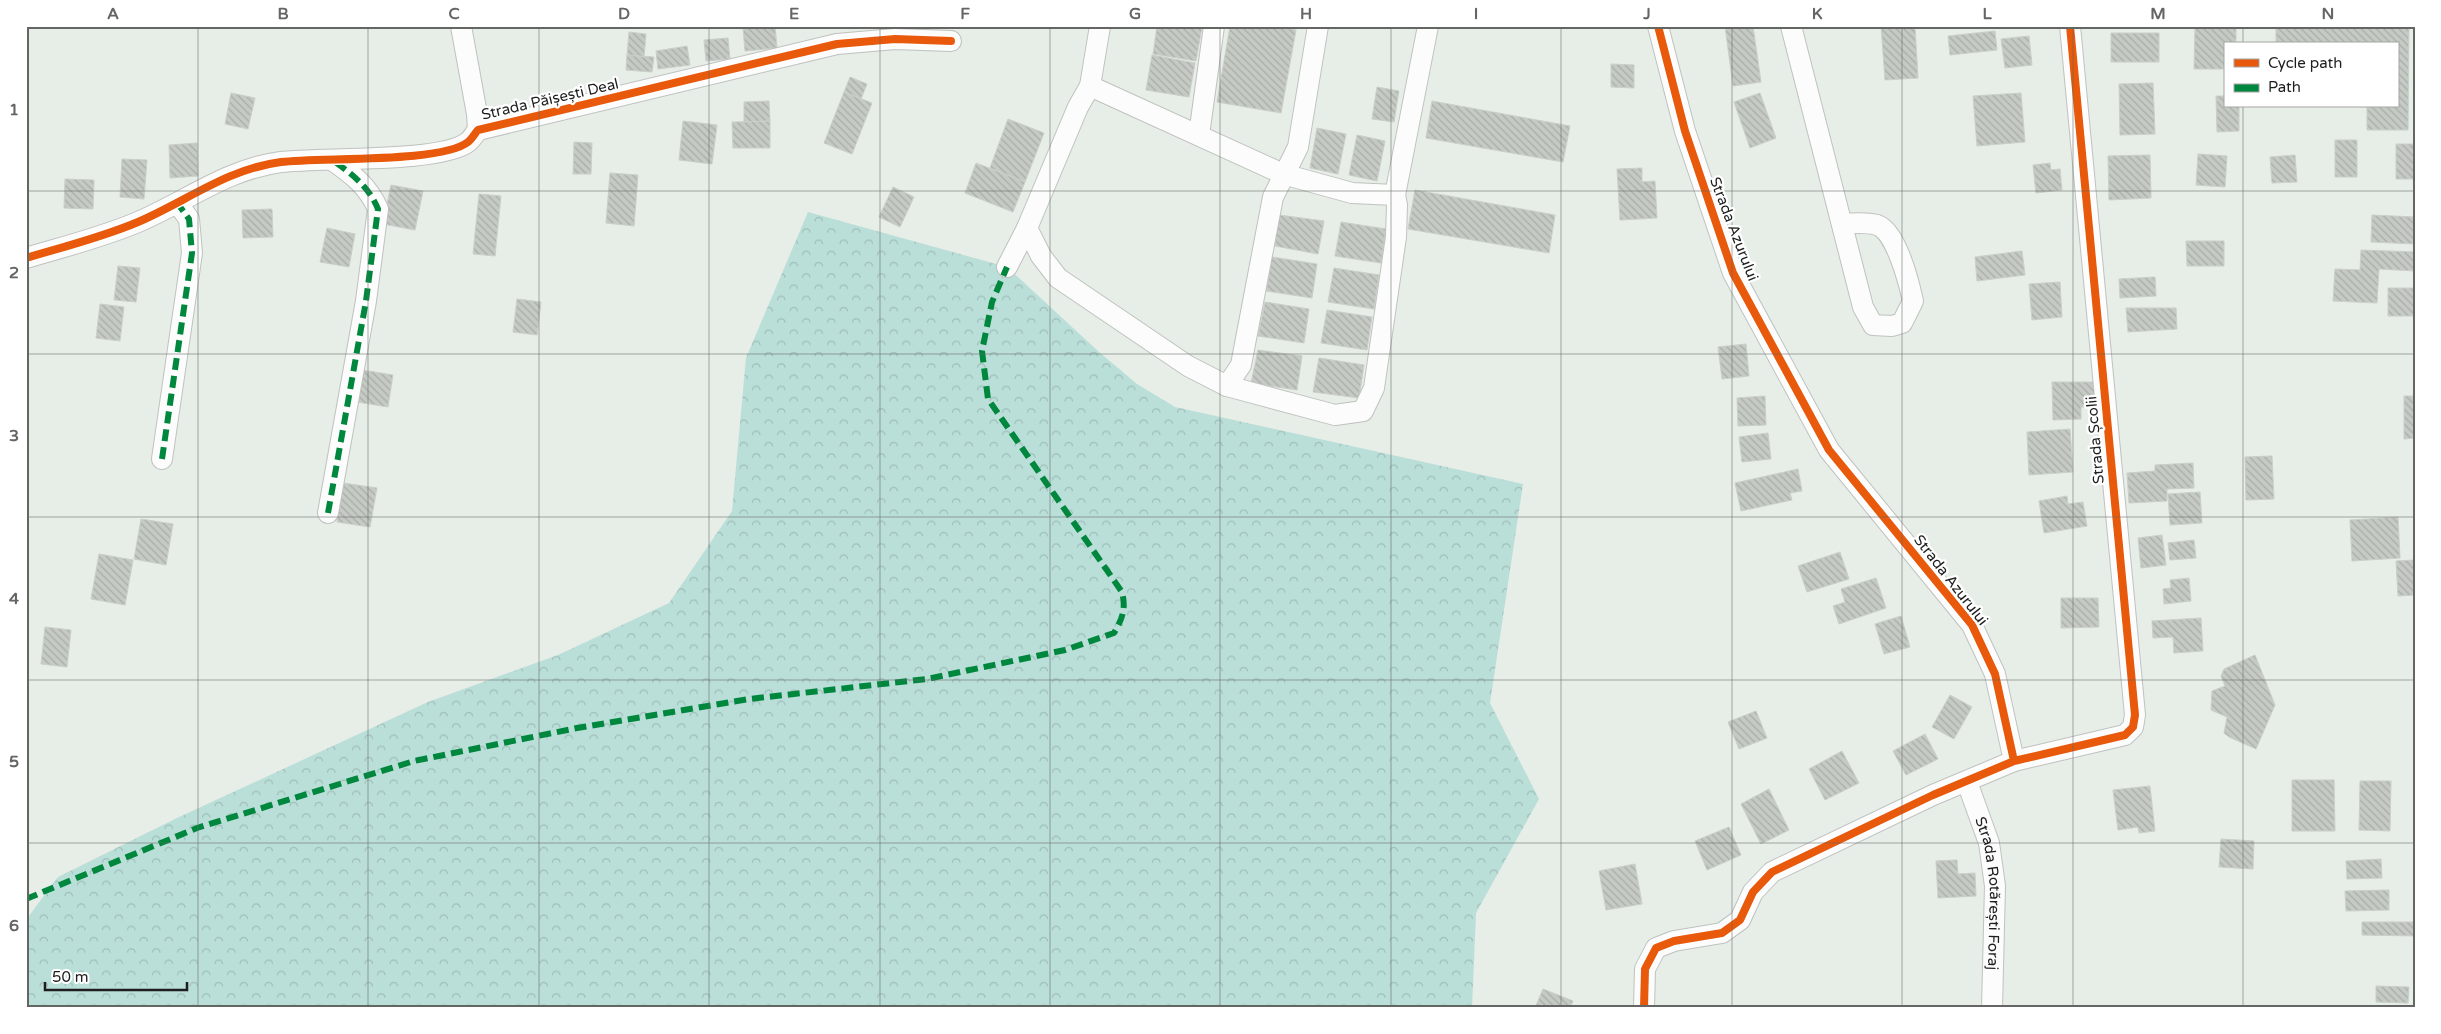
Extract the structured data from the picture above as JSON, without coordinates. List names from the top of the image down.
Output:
{
  "streets": {
    "street": [
      "Strada Păișești Deal",
      "Strada Azurului",
      "Strada Școlii",
      "Strada Rotărești Foraj"
    ]
  },
  "crossings": [
    ["Strada Azurului", "Strada Școlii"]
  ],
  "legend": ["Cycle path", "Path"],
  "scale_bar": "50 m",
  "grid": {
    "columns": [
      "A",
      "B",
      "C",
      "D",
      "E",
      "F",
      "G",
      "H",
      "I",
      "J",
      "K",
      "L",
      "M",
      "N"
    ],
    "rows": [
      "1",
      "2",
      "3",
      "4",
      "5",
      "6"
    ]
  }
}
